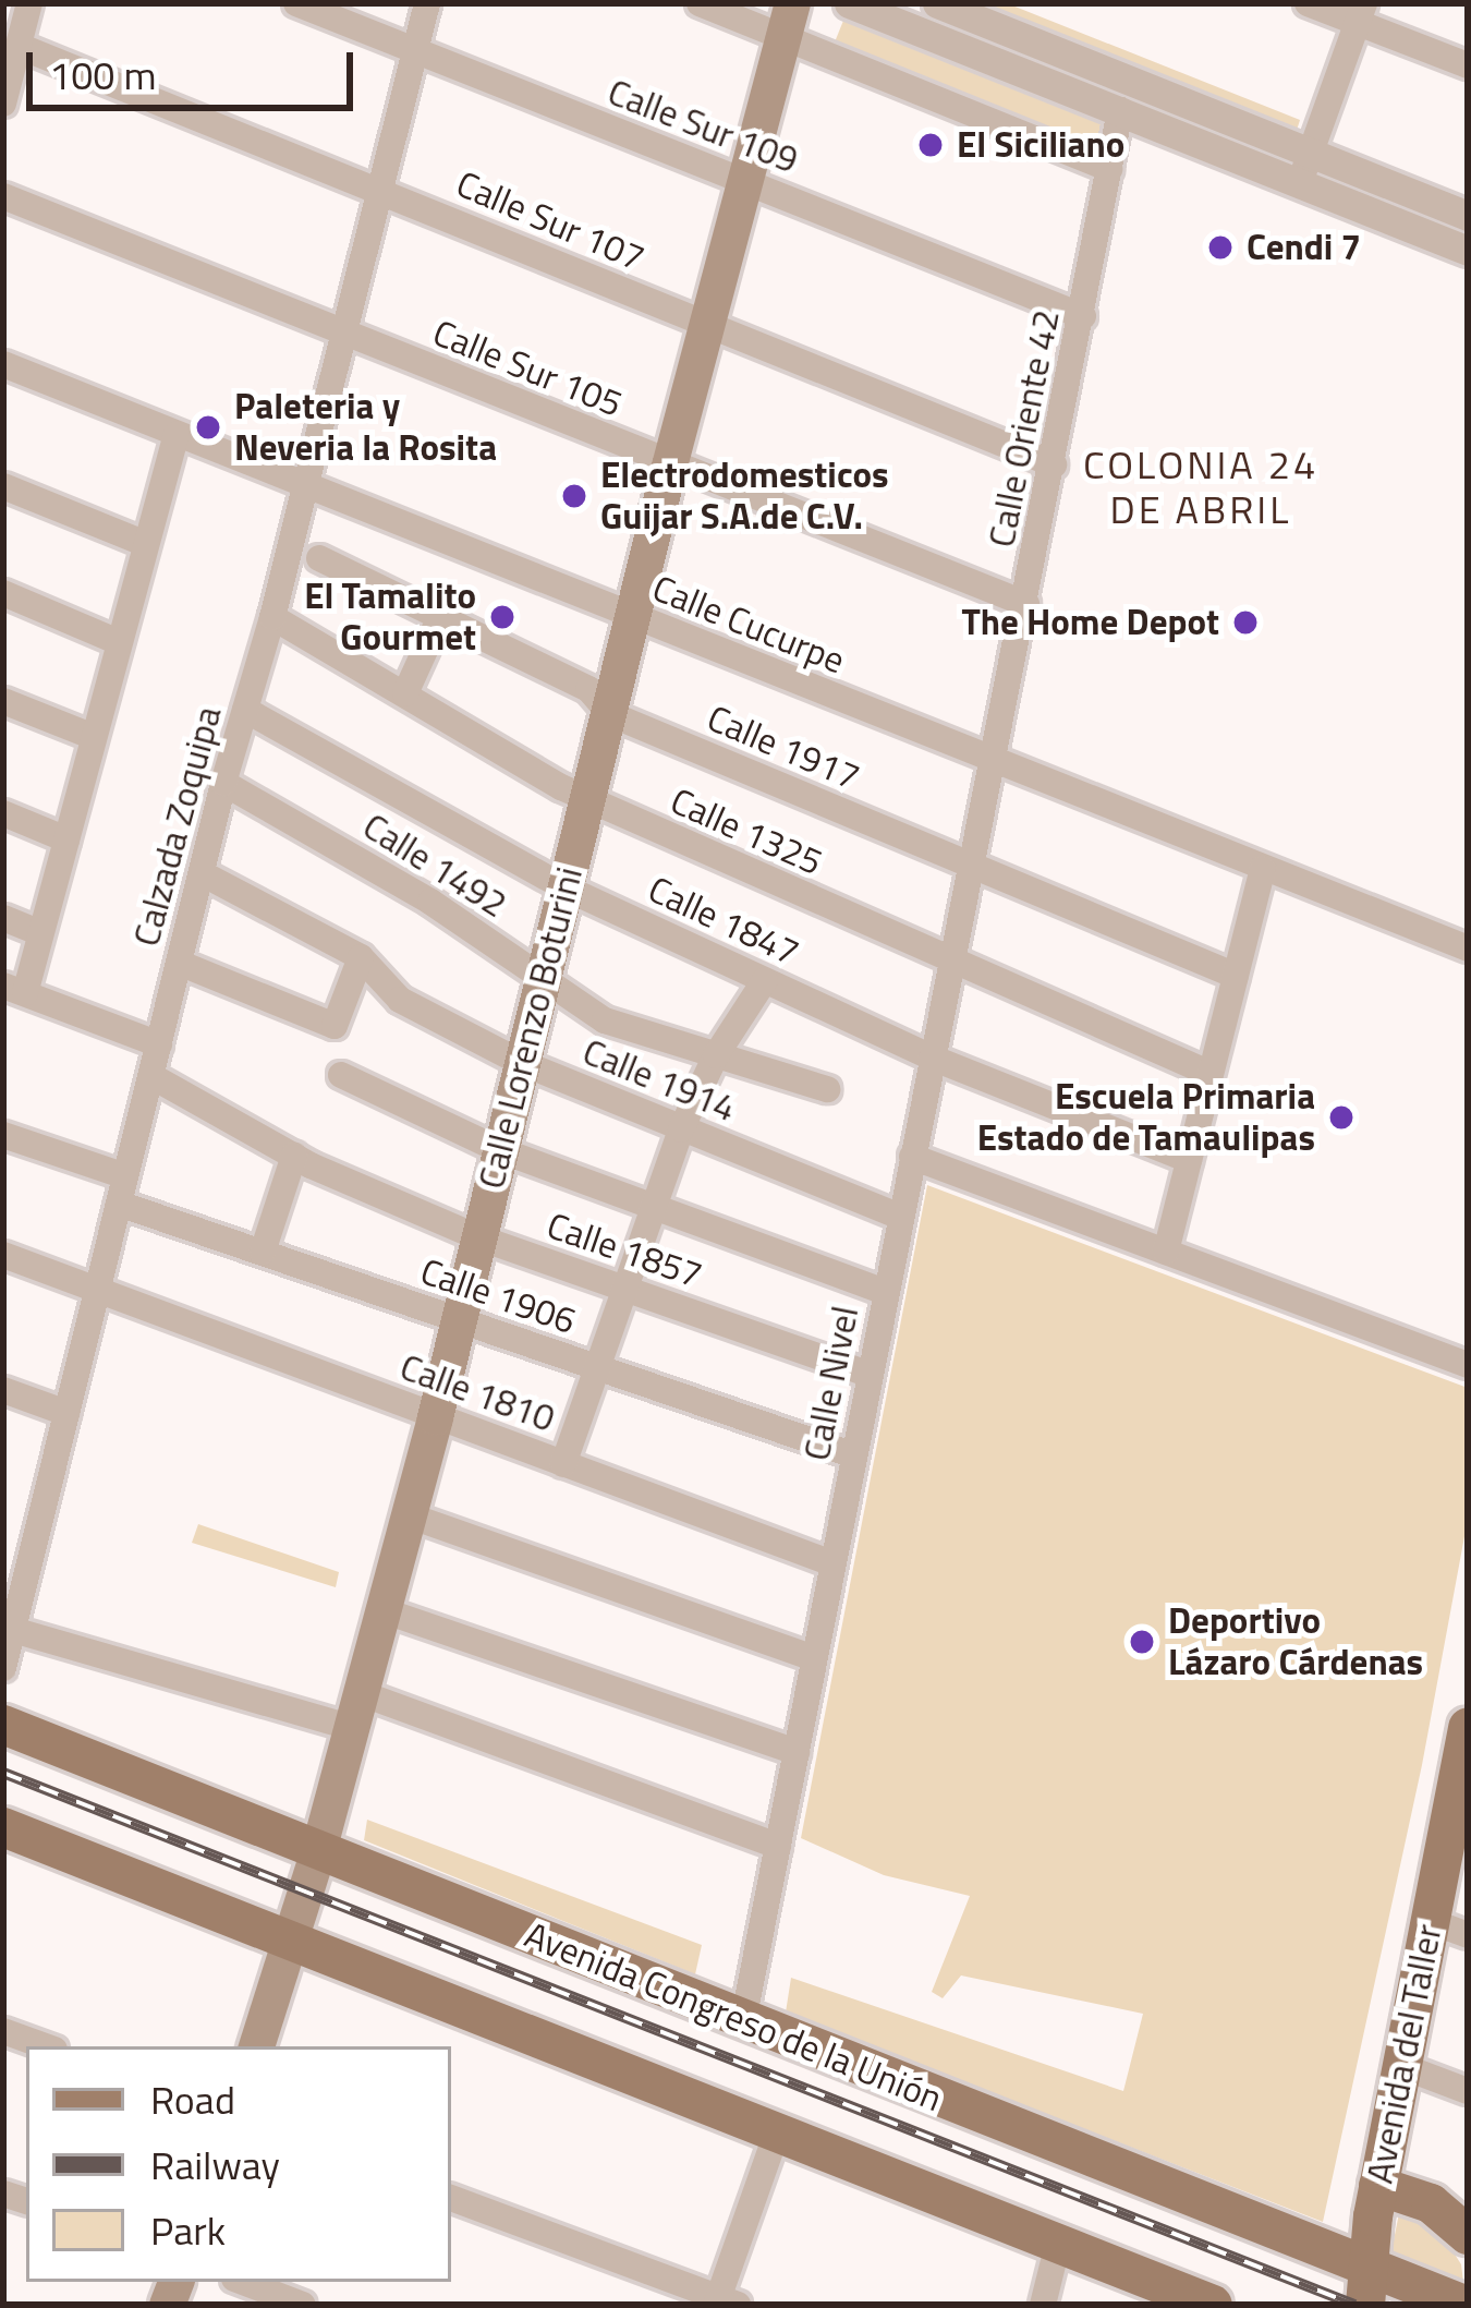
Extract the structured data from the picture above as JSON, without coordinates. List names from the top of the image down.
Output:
{
  "streets": {
    "main road": ["Calle Lorenzo Boturini", "Avenida Congreso de la Unión", "Avenida del Taller"],
    "street": [
      "Calle Sur 109",
      "Calle Sur 107",
      "Calle Sur 105",
      "Calle Oriente 42",
      "Calle Cucurpe",
      "Calle 1917",
      "Calzada Zoquipa",
      "Calle 1325",
      "Calle 1492",
      "Calle 1847",
      "Calle 1914",
      "Calle 1857",
      "Calle 1906",
      "Calle Nivel",
      "Calle 1810"
    ]
  },
  "crossings": [
    ["Calle Sur 109", "Calle Oriente 42"],
    ["Calle Sur 109", "Calzada Zoquipa"],
    ["Calle Sur 109", "Calle Lorenzo Boturini"],
    ["Calle Sur 107", "Calle Oriente 42"],
    ["Calle Sur 107", "Calzada Zoquipa"],
    ["Calle Sur 107", "Calle Lorenzo Boturini"],
    ["Calle Sur 105", "Calle Oriente 42"],
    ["Calle Sur 105", "Calzada Zoquipa"],
    ["Calle Sur 105", "Calle Lorenzo Boturini"],
    ["Calle Oriente 42", "Calle Cucurpe"],
    ["Calle Oriente 42", "Calle Nivel"],
    ["Calle Cucurpe", "Calzada Zoquipa"],
    ["Calle Cucurpe", "Calle Lorenzo Boturini"],
    ["Calle Cucurpe", "Calle Nivel"],
    ["Calle 1917", "Calle Lorenzo Boturini"],
    ["Calle 1917", "Calle Nivel"],
    ["Calzada Zoquipa", "Calle 1325"],
    ["Calzada Zoquipa", "Calle 1492"],
    ["Calzada Zoquipa", "Calle 1847"],
    ["Calzada Zoquipa", "Calle 1914"],
    ["Calzada Zoquipa", "Calle 1857"],
    ["Calzada Zoquipa", "Calle 1906"],
    ["Calzada Zoquipa", "Calle 1810"],
    ["Calle 1325", "Calle Lorenzo Boturini"],
    ["Calle 1325", "Calle Nivel"],
    ["Calle 1492", "Calle Lorenzo Boturini"],
    ["Calle 1847", "Calle Lorenzo Boturini"],
    ["Calle 1847", "Calle Nivel"],
    ["Calle Lorenzo Boturini", "Calle 1914"],
    ["Calle Lorenzo Boturini", "Calle 1857"],
    ["Calle Lorenzo Boturini", "Calle 1906"],
    ["Calle Lorenzo Boturini", "Calle 1810"],
    ["Calle Lorenzo Boturini", "Avenida Congreso de la Unión"],
    ["Calle 1914", "Calle Nivel"],
    ["Calle 1857", "Calle Nivel"],
    ["Calle 1906", "Calle Nivel"],
    ["Calle Nivel", "Calle 1810"],
    ["Calle Nivel", "Avenida Congreso de la Unión"],
    ["Avenida Congreso de la Unión", "Avenida del Taller"]
  ],
  "districts": ["COLONIA 24 DE ABRIL"],
  "places": [
    "El Siciliano",
    "Cendi 7",
    "Paleteria y Neveria la Rosita",
    "Electrodomesticos Guijar S.A.de C.V.",
    "El Tamalito Gourmet",
    "The Home Depot",
    "Escuela Primaria Estado de Tamaulipas",
    "Deportivo Lázaro Cárdenas"
  ],
  "legend": ["Road", "Railway", "Park"],
  "scale_bar": "100 m"
}
